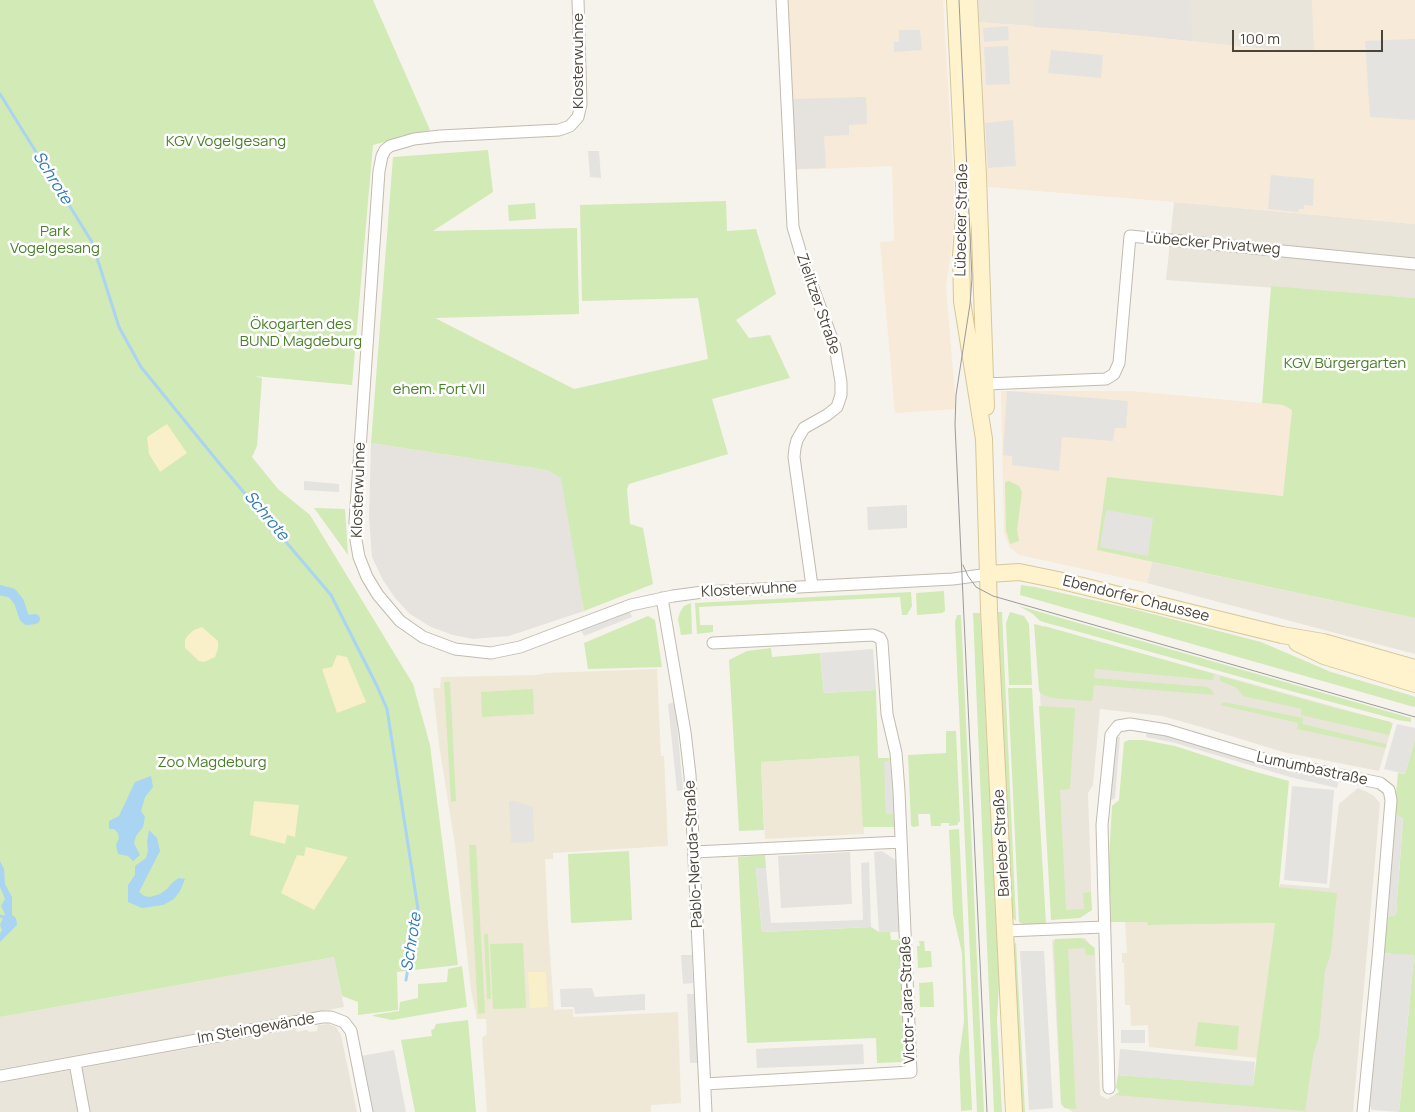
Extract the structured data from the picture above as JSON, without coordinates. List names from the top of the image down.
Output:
{
  "streets": {
    "main road": ["Lübecker Straße", "Ebendorfer Chaussee", "Barleber Straße"],
    "street": [
      "Klosterwuhne",
      "Lübecker Privatweg",
      "Zielitzer Straße",
      "Lumumbastraße",
      "Pablo-Neruda-Straße",
      "Victor-Jara-Straße",
      "Im Steingewände"
    ]
  },
  "crossings": [
    ["Klosterwuhne", "Lübecker Straße"],
    ["Klosterwuhne", "Zielitzer Straße"],
    ["Klosterwuhne", "Ebendorfer Chaussee"],
    ["Klosterwuhne", "Barleber Straße"],
    ["Klosterwuhne", "Pablo-Neruda-Straße"],
    ["Lübecker Straße", "Lübecker Privatweg"],
    ["Lübecker Straße", "Ebendorfer Chaussee"],
    ["Lübecker Straße", "Barleber Straße"],
    ["Ebendorfer Chaussee", "Barleber Straße"],
    ["Pablo-Neruda-Straße", "Victor-Jara-Straße"]
  ],
  "water": ["Schrote"],
  "parks": [
    "KGV Vogelgesang",
    "Park Vogelgesang",
    "Ökogarten des BUND Magdeburg",
    "KGV Bürgergarten",
    "ehem. Fort VII",
    "Zoo Magdeburg"
  ],
  "scale_bar": "100 m"
}
